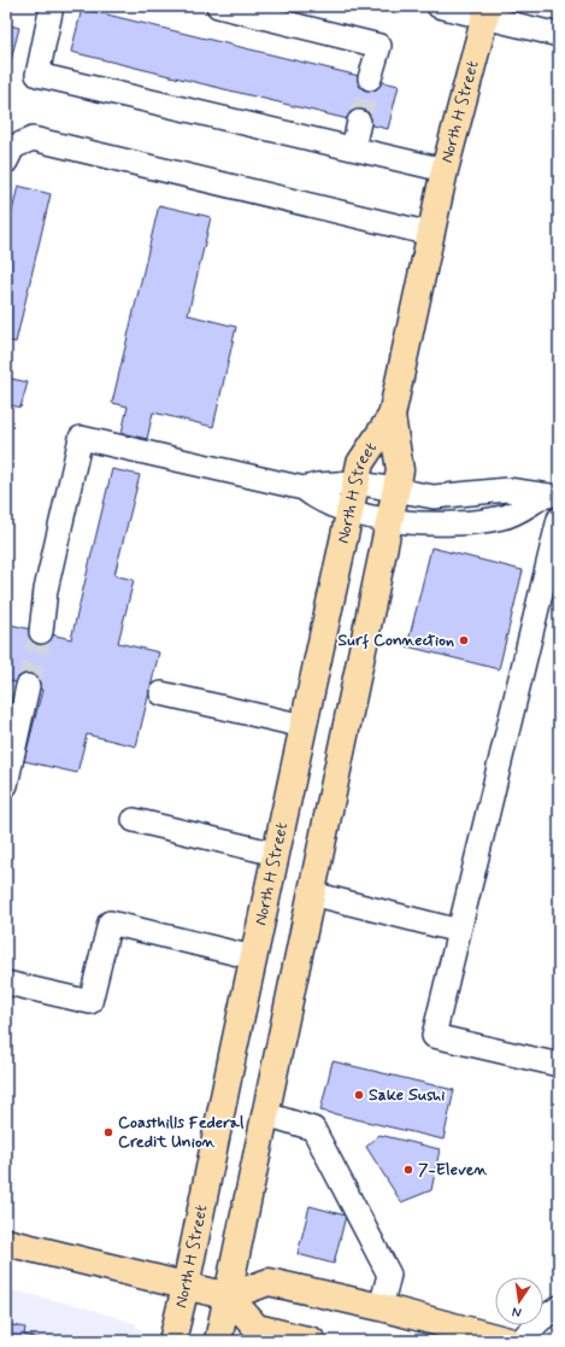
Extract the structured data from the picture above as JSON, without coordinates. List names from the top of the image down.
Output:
{
  "streets": {
    "main road": ["North H Street"]
  },
  "places": [
    "Surf Connection",
    "Sake Sushi",
    "Coasthills Federal Credit Union",
    "7-Eleven"
  ],
  "north": "bottom"
}
